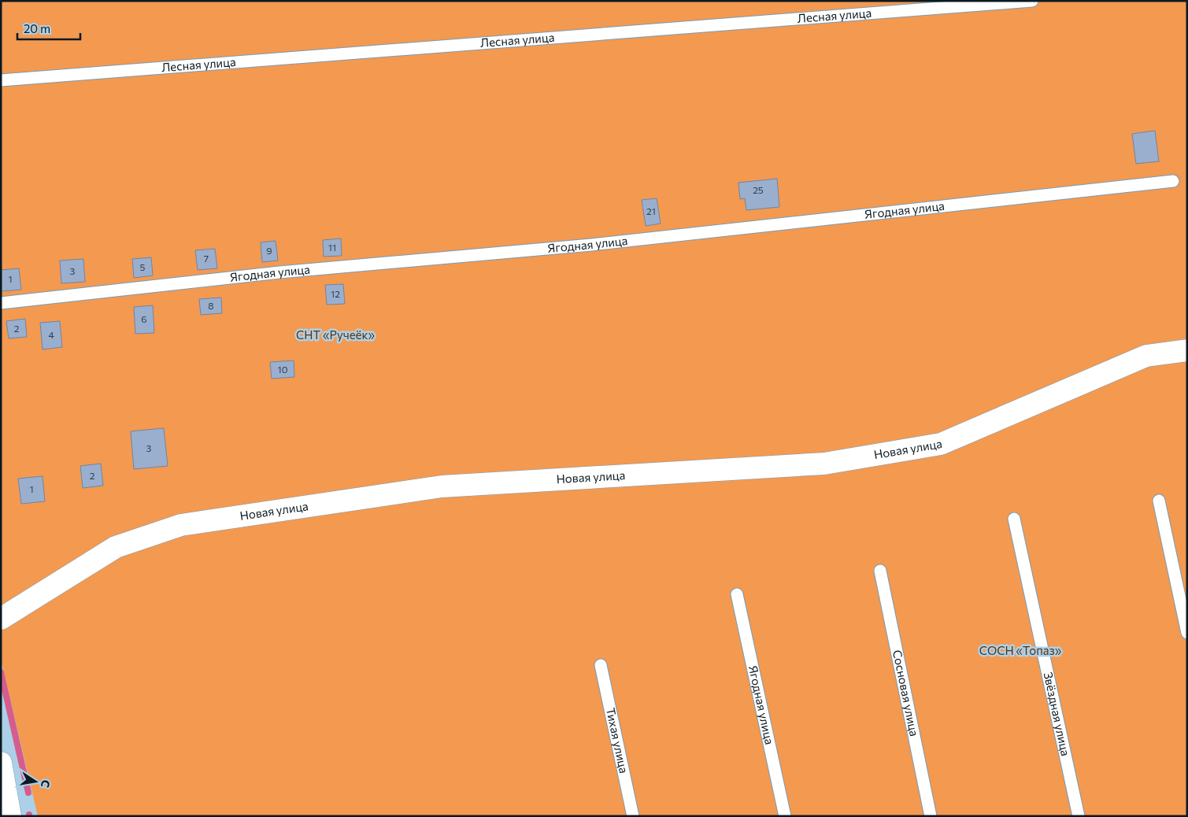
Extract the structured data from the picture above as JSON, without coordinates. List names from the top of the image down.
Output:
{
  "streets": {
    "street": ["Новая улица"],
    "lane": [
      "Лесная улица",
      "Ягодная улица",
      "Сосновая улица",
      "Звёздная улица",
      "Тихая улица"
    ]
  },
  "parks": ["СНТ «Ручеёк»", "СОСН «Топаз»"],
  "house_numbers": [
    "25",
    "21",
    "11",
    "9",
    "7",
    "5",
    "3",
    "1",
    "12",
    "8",
    "6",
    "2",
    "4",
    "10",
    "3",
    "2",
    "1"
  ],
  "scale_bar": "20 m",
  "north": "right"
}
